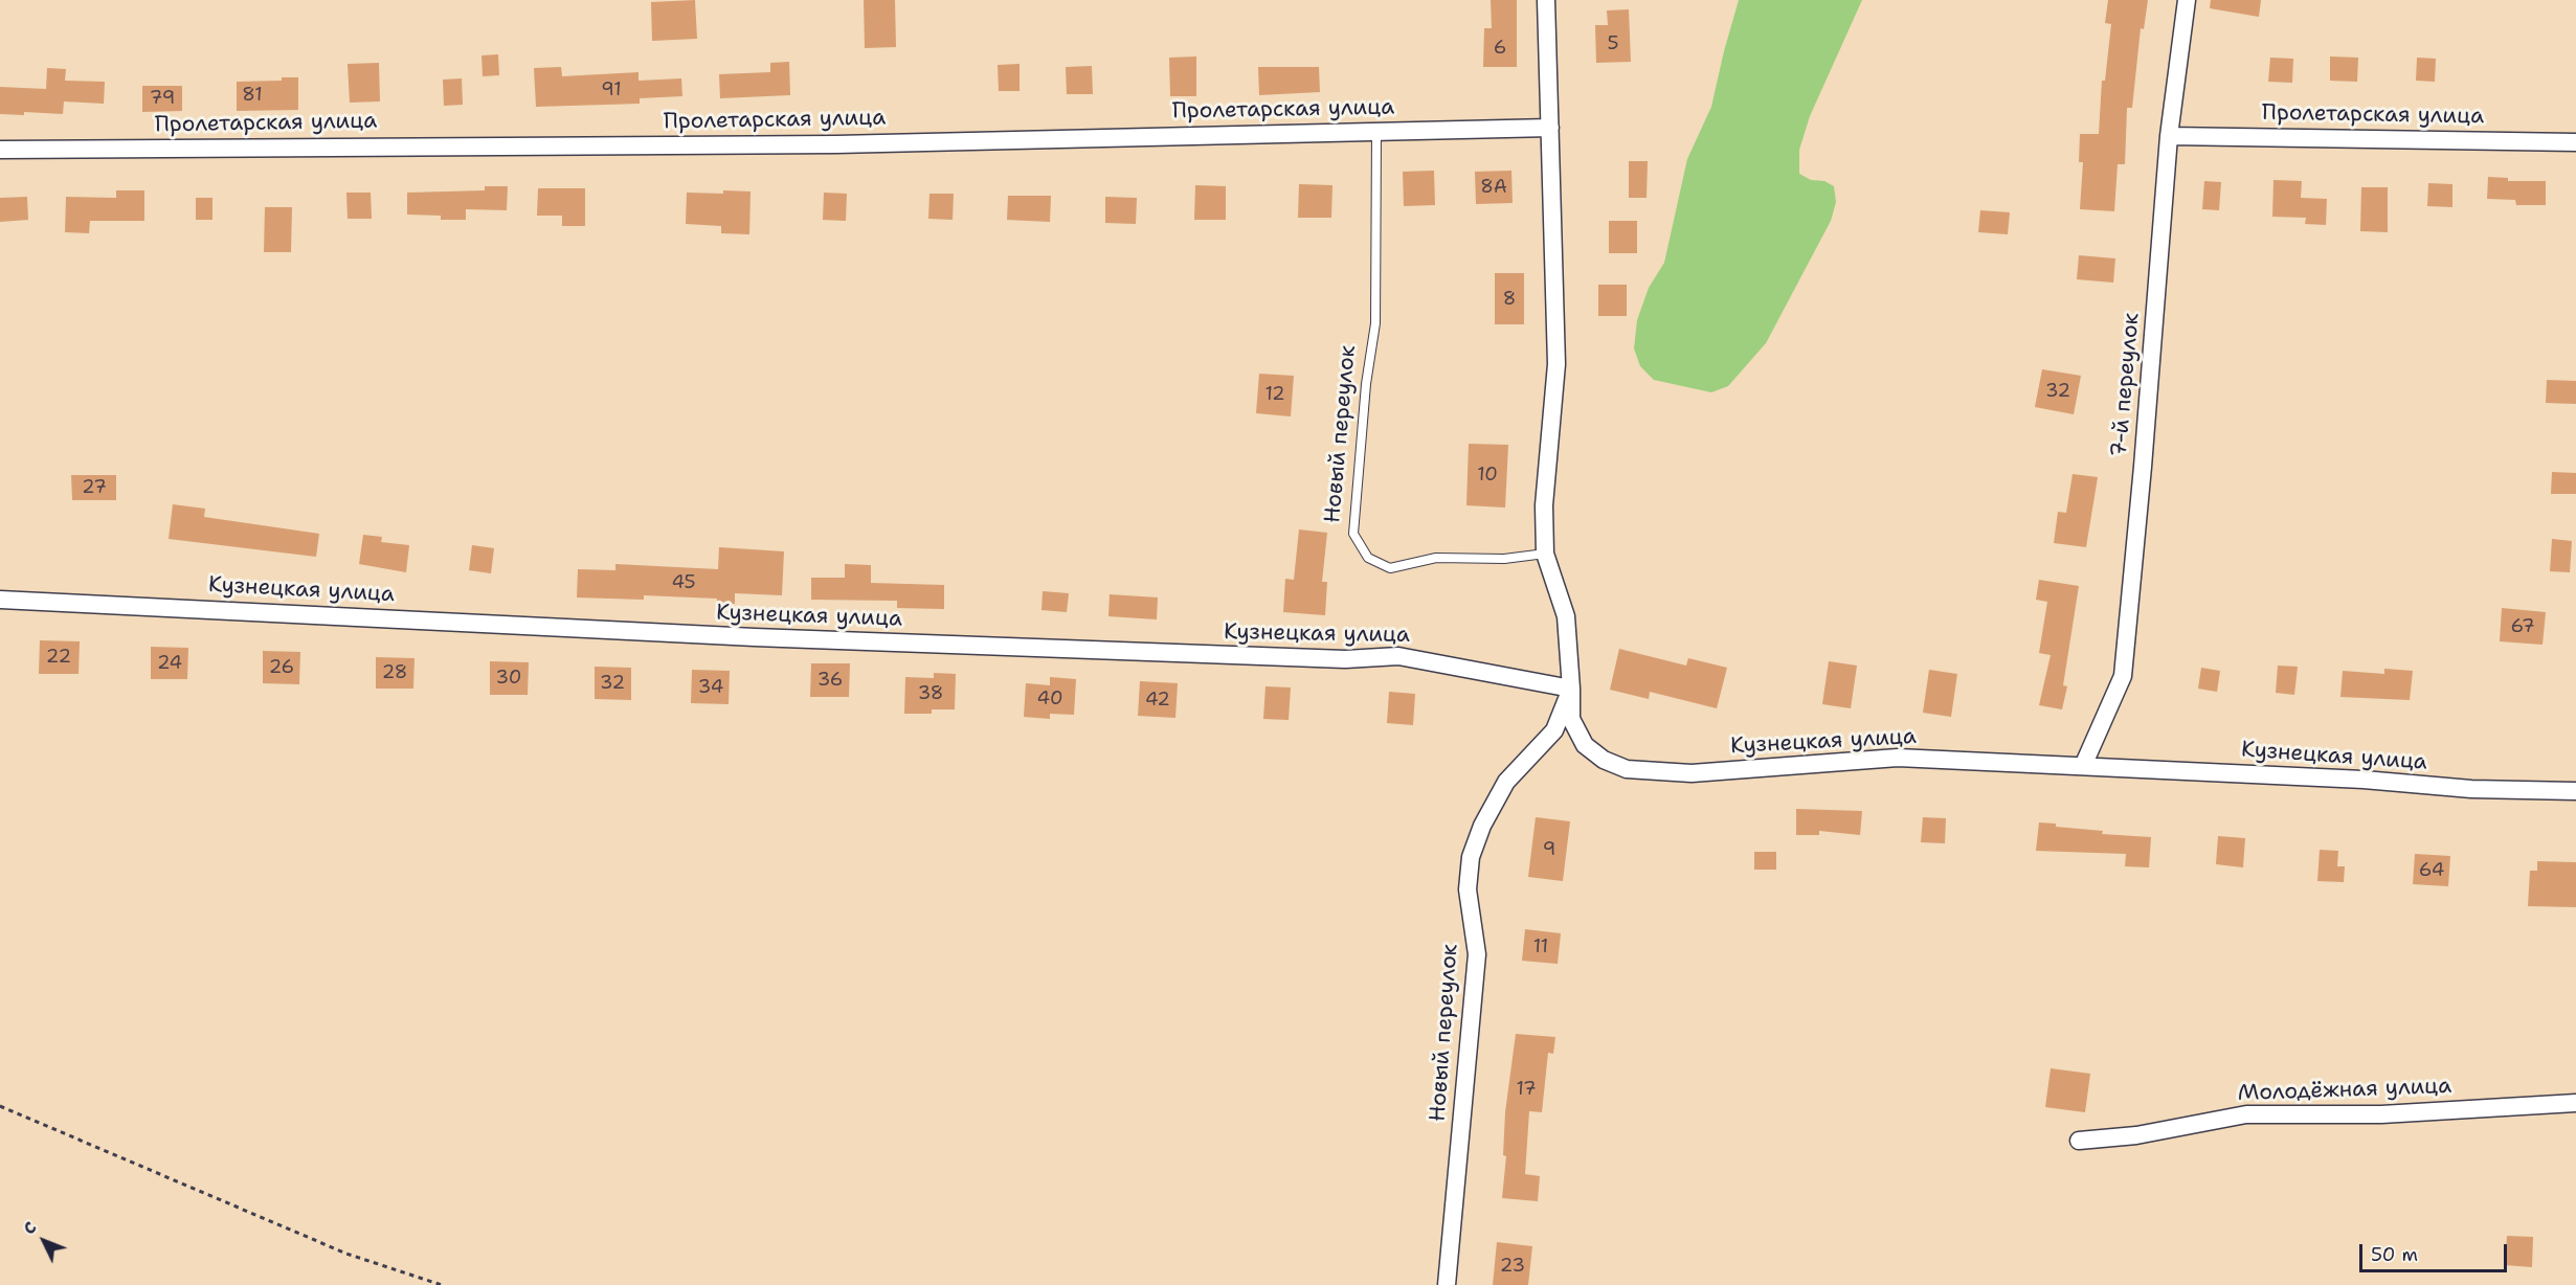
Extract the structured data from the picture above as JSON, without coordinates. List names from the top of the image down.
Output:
{
  "streets": {
    "street": [
      "Пролетарская улица",
      "7-й переулок",
      "Новый переулок",
      "Кузнецкая улица",
      "Молодёжная улица"
    ]
  },
  "crossings": [
    ["Пролетарская улица", "7-й переулок"],
    ["Пролетарская улица", "Новый переулок"],
    ["7-й переулок", "Кузнецкая улица"],
    ["Новый переулок", "Кузнецкая улица"]
  ],
  "house_numbers": [
    "5",
    "6",
    "91",
    "81",
    "79",
    "8А",
    "8",
    "32",
    "12",
    "10",
    "27",
    "45",
    "67",
    "22",
    "24",
    "26",
    "28",
    "30",
    "36",
    "32",
    "34",
    "38",
    "40",
    "42",
    "9",
    "64",
    "11",
    "17",
    "23"
  ],
  "scale_bar": "50 m",
  "north": "top left"
}
